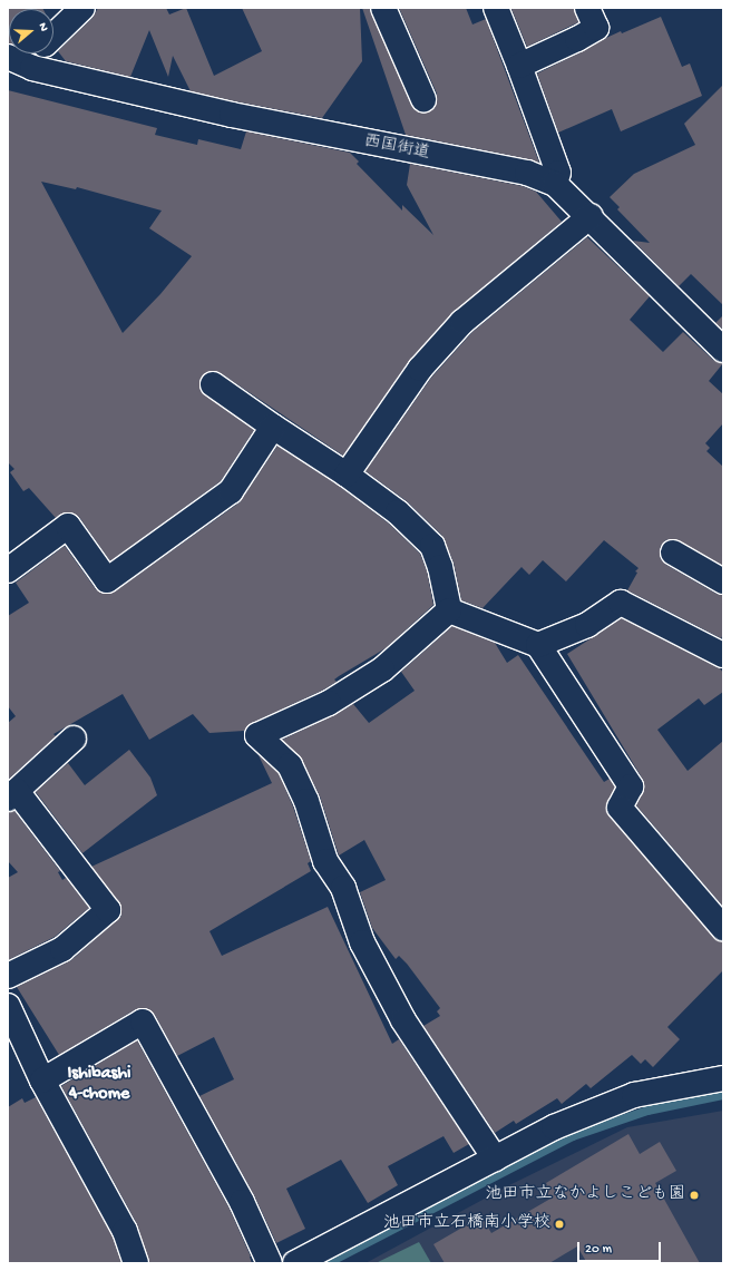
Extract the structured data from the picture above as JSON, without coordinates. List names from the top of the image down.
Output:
{
  "streets": {
    "street": ["西国街道"]
  },
  "districts": ["Ishibashi 4-chome"],
  "places": ["池田市立なかよしこども園", "池田市立石橋南小学校"],
  "scale_bar": "20 m",
  "north": "right"
}
